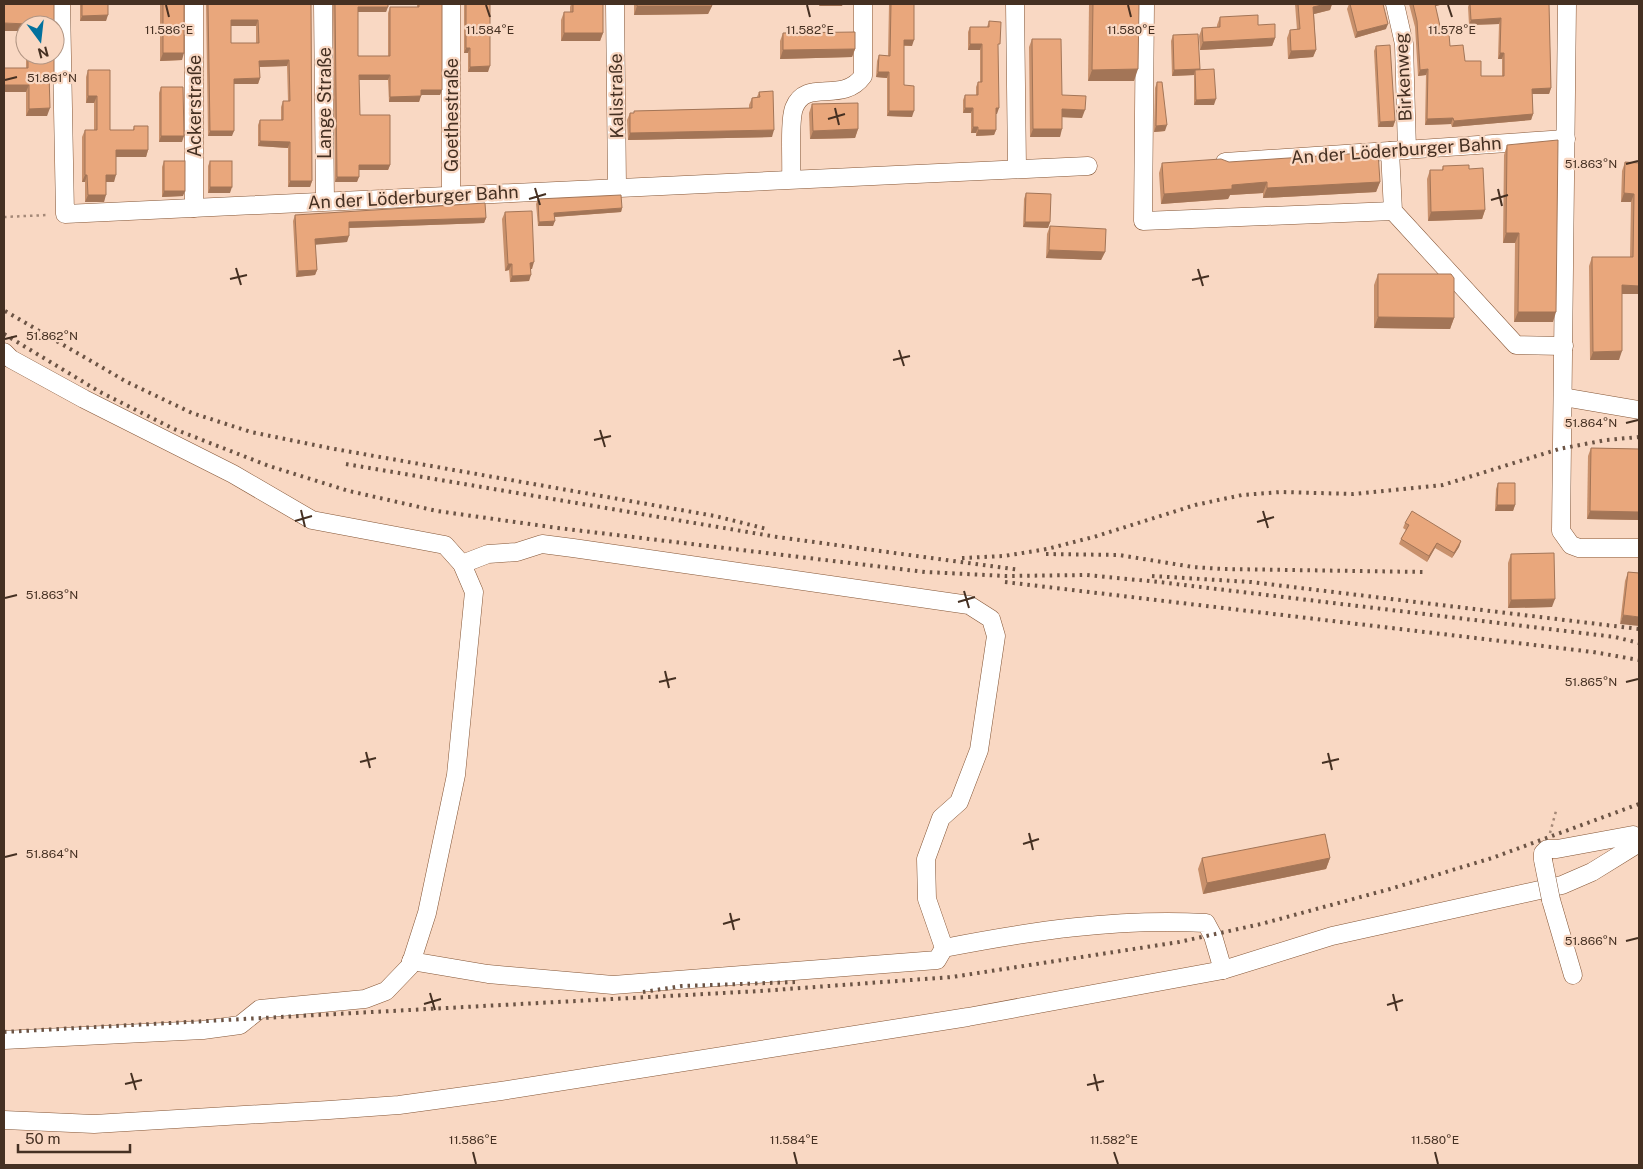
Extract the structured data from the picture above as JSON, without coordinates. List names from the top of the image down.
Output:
{
  "streets": {
    "street": [
      "Birkenweg",
      "Kalistraße",
      "Lange Straße",
      "Ackerstraße",
      "Goethestraße",
      "An der Löderburger Bahn"
    ]
  },
  "crossings": [
    ["Birkenweg", "An der Löderburger Bahn"],
    ["Kalistraße", "An der Löderburger Bahn"],
    ["Lange Straße", "An der Löderburger Bahn"],
    ["Ackerstraße", "An der Löderburger Bahn"],
    ["Goethestraße", "An der Löderburger Bahn"]
  ],
  "scale_bar": "50 m",
  "north": "bottom",
  "coordinates": [
    "11.586°E",
    "11.584°E",
    "11.582°E",
    "11.580°E",
    "11.578°E",
    "51.861°N",
    "51.863°N",
    "51.862°N",
    "51.864°N",
    "51.865°N",
    "51.866°N"
  ]
}
